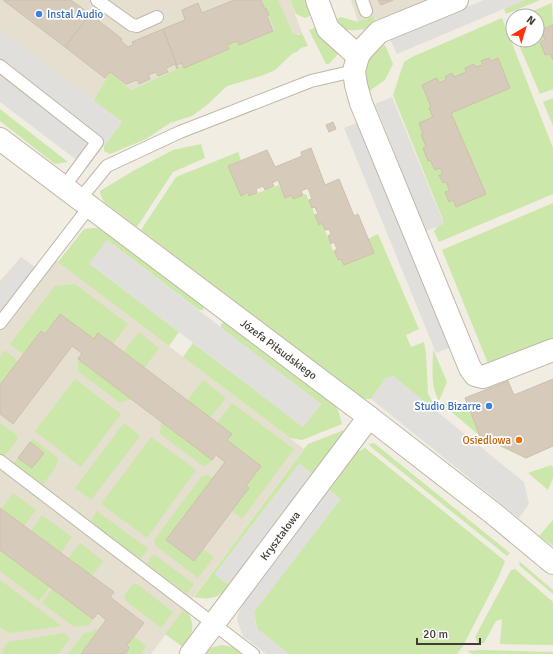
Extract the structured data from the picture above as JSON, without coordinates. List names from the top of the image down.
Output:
{
  "streets": {
    "street": ["Józefa Piłsudskiego", "Kryształowa"]
  },
  "crossings": [
    ["Józefa Piłsudskiego", "Kryształowa"]
  ],
  "places": ["Instal Audio", "Studio Bizarre", "Osiedlowa"],
  "scale_bar": "20 m",
  "north": "top right"
}
